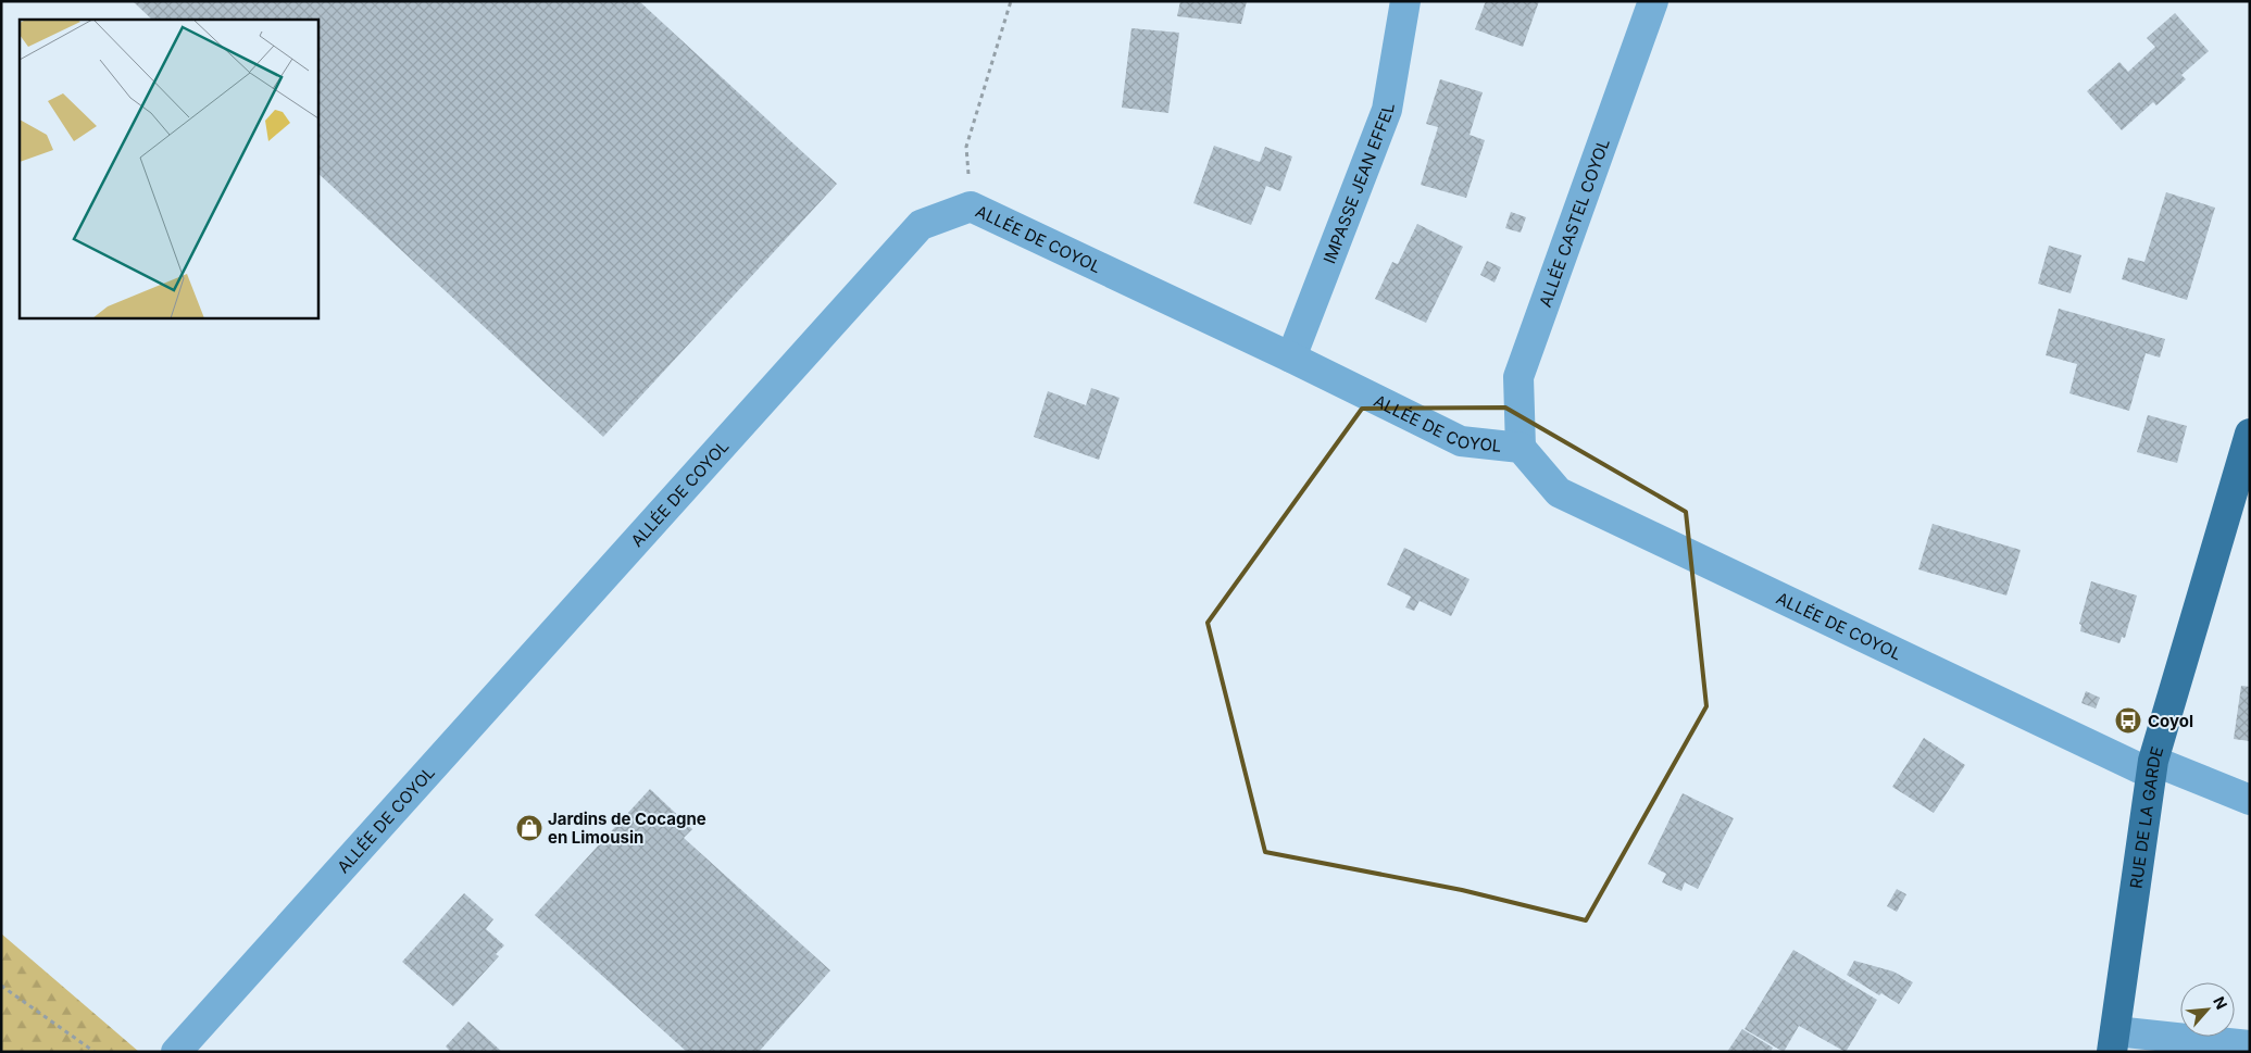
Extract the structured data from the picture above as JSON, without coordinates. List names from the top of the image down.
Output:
{
  "streets": {
    "main road": ["RUE DE LA GARDE"],
    "street": ["IMPASSE JEAN EFFEL", "ALLÉE CASTEL COYOL", "ALLÉE DE COYOL"]
  },
  "crossings": [
    ["IMPASSE JEAN EFFEL", "ALLÉE DE COYOL"],
    ["ALLÉE CASTEL COYOL", "ALLÉE DE COYOL"],
    ["ALLÉE DE COYOL", "RUE DE LA GARDE"]
  ],
  "places": {
    "bus stop": ["Coyol"],
    "shop": ["Jardins de Cocagne en Limousin"]
  },
  "north": "top right"
}
